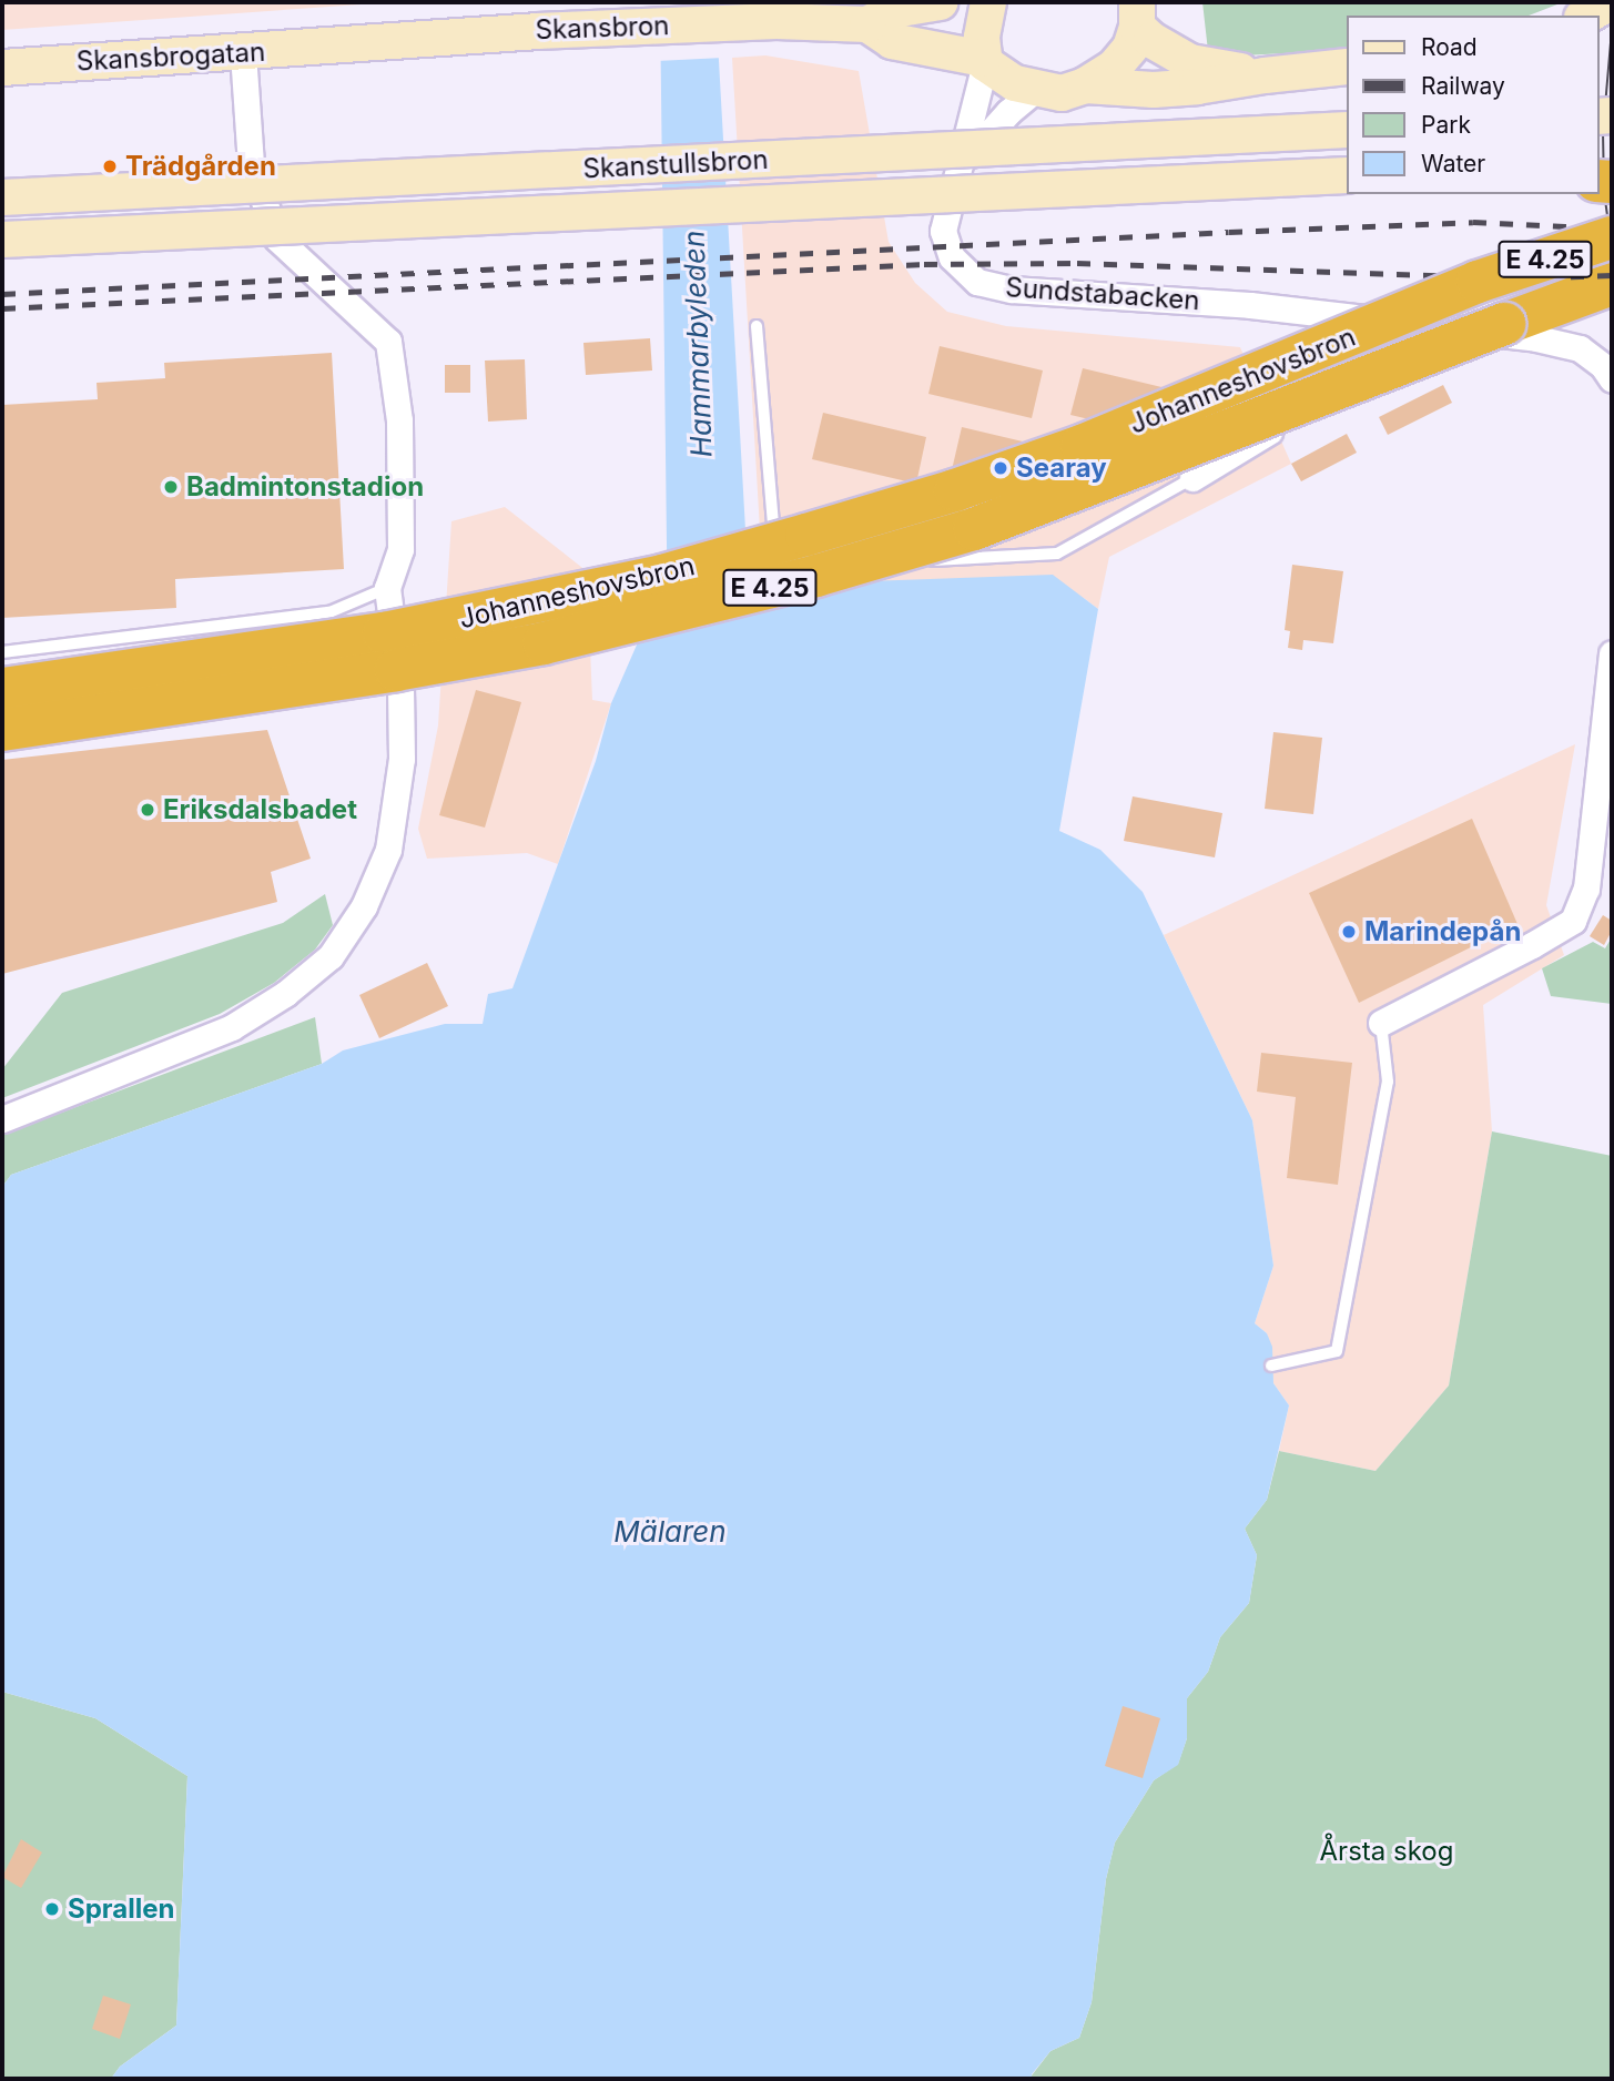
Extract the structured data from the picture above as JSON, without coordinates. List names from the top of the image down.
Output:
{
  "streets": {
    "highway": ["E 4.25", "Johanneshovsbron"],
    "main road": ["Skansbron", "Skansbrogatan", "Skanstullsbron"],
    "street": ["Sundstabacken"]
  },
  "crossings": [
    ["Skansbron", "Skansbrogatan"],
    ["Skansbron", "Sundstabacken"]
  ],
  "water": ["Hammarbyleden", "Mälaren"],
  "parks": ["Årsta skog"],
  "places": [
    "Trädgården",
    "Searay",
    "Badmintonstadion",
    "Eriksdalsbadet",
    "Marindepån",
    "Sprallen"
  ],
  "legend": [
    "Road",
    "Railway",
    "Park",
    "Water"
  ]
}
